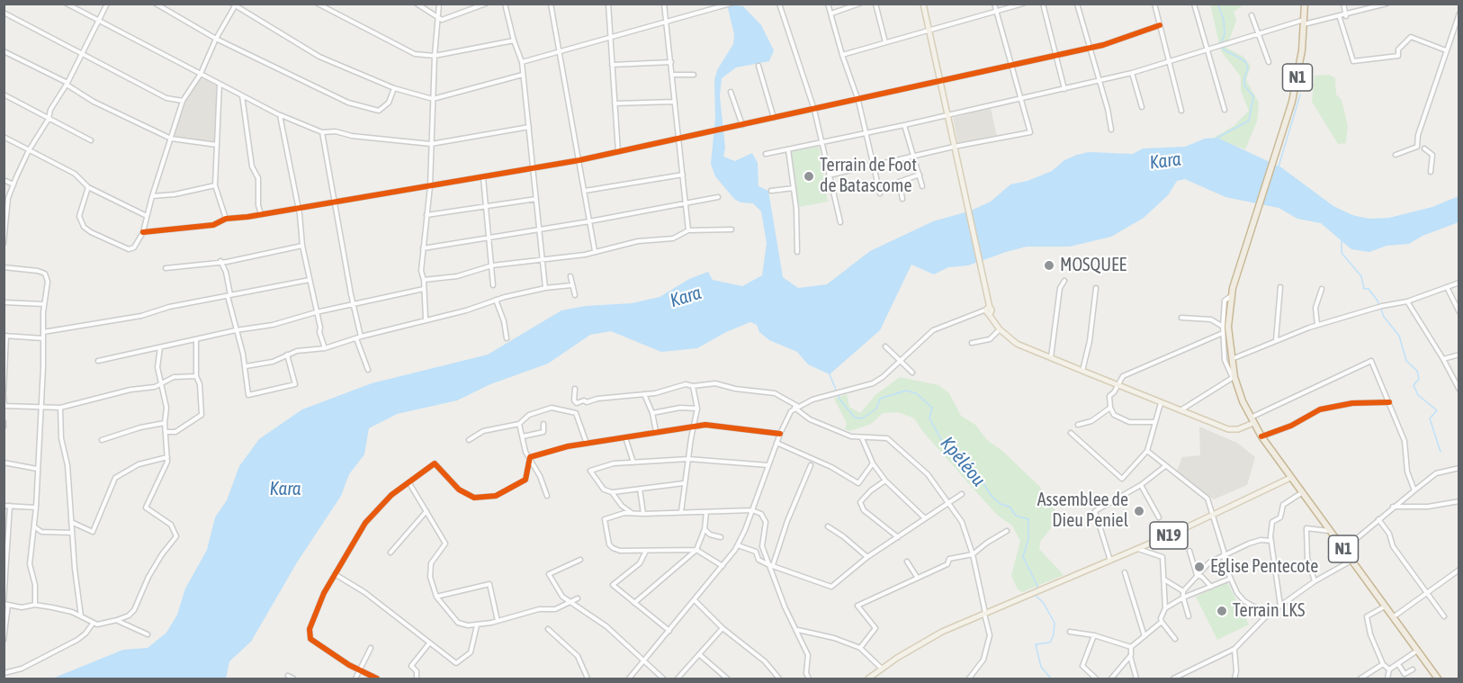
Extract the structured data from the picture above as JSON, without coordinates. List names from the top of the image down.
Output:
{
  "streets": {
    "highway": ["N1"],
    "main road": ["N19"]
  },
  "crossings": [
    ["N1", "N19"]
  ],
  "water": ["Kara", "Kpéléou"],
  "places": [
    "Terrain de Foot de Batascome",
    "MOSQUEE",
    "Assemblee de Dieu Peniel",
    "Eglise Pentecote",
    "Terrain LKS"
  ]
}
